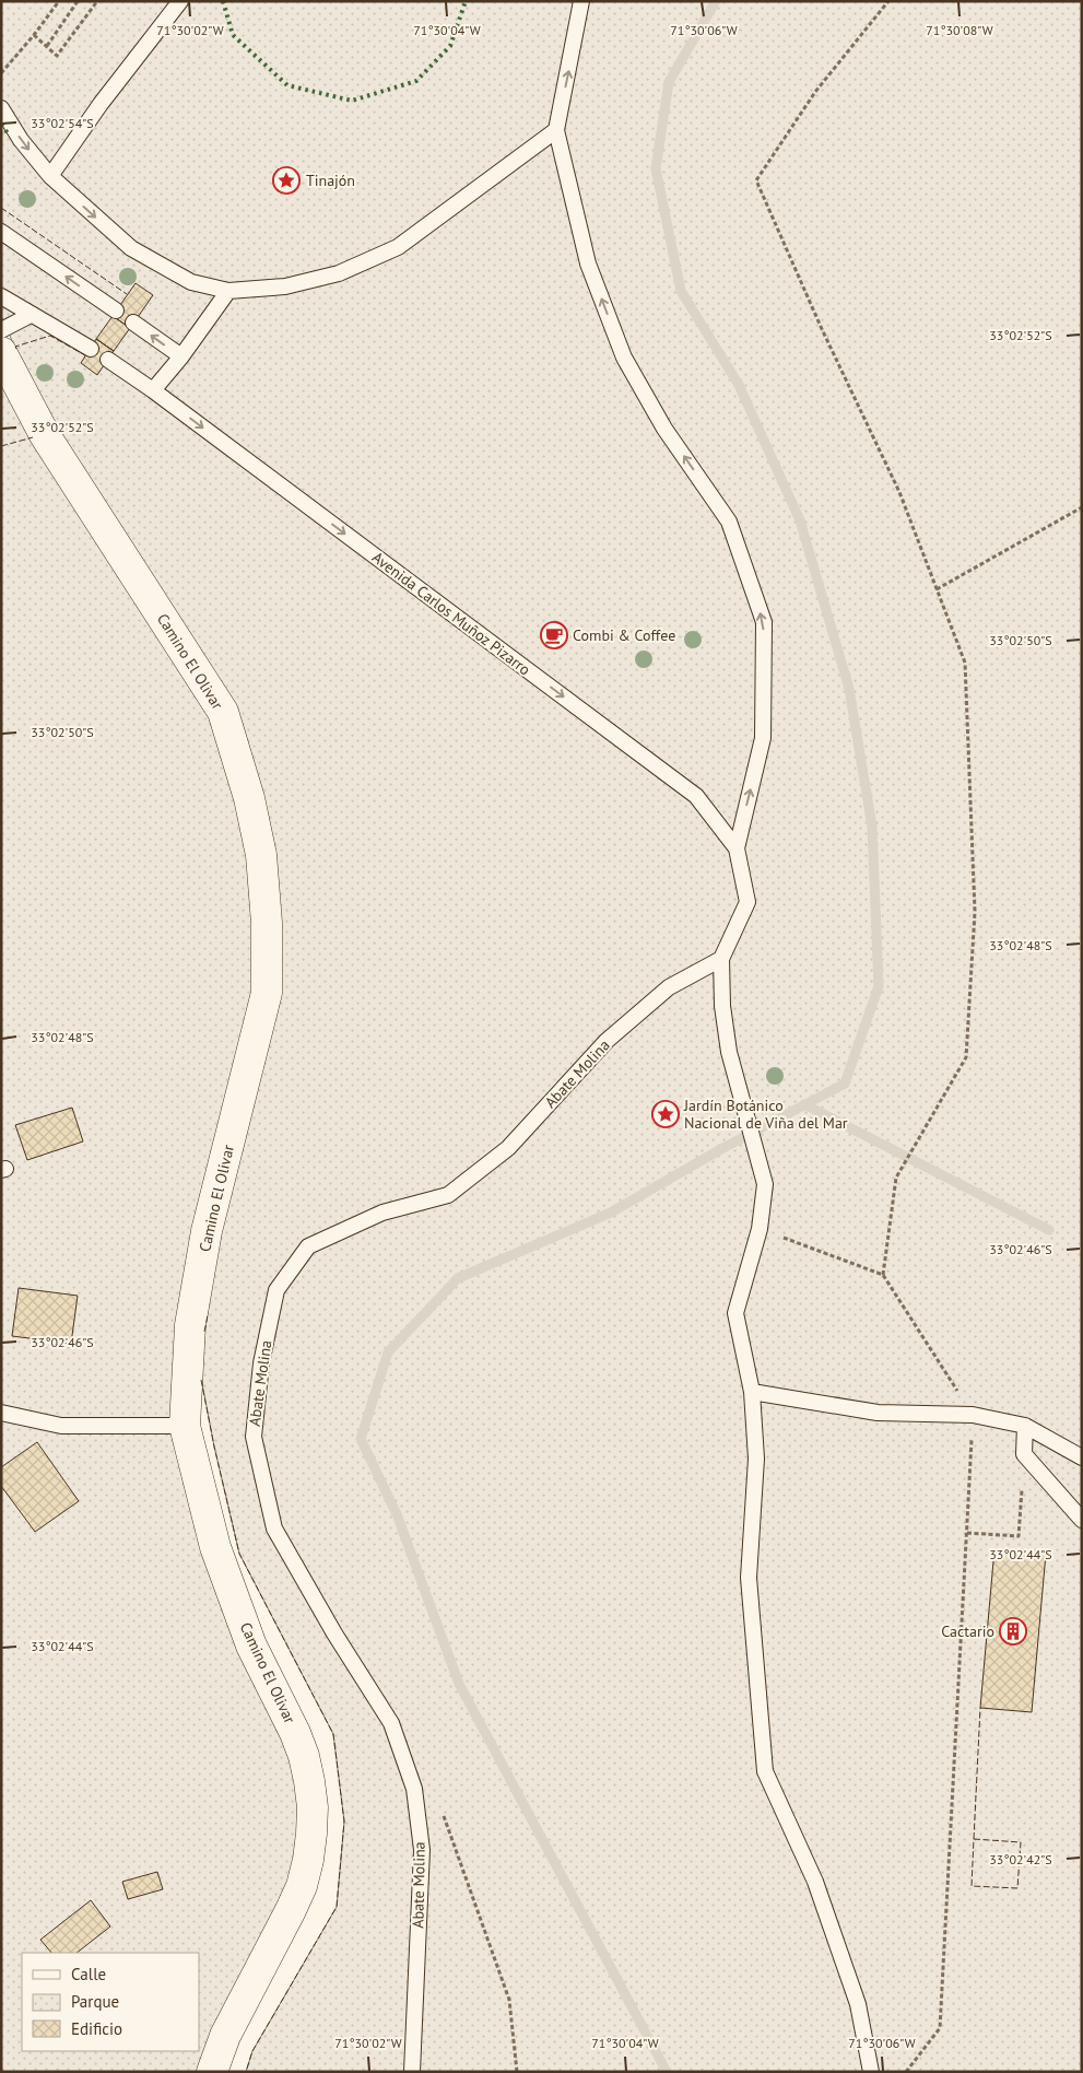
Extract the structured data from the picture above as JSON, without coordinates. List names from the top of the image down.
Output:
{
  "streets": {
    "main road": ["Camino El Olivar"],
    "lane": ["Avenida Carlos Muñoz Pizarro", "Abate Molina"]
  },
  "one_way": ["Avenida Carlos Muñoz Pizarro"],
  "places": {
    "place": ["Tinajón", "Jardín Botánico Nacional de Viña del Mar"],
    "cafe": ["Combi & Coffee"],
    "building": ["Cactario"]
  },
  "legend": ["Calle", "Parque", "Edificio"],
  "coordinates": [
    "71°30'02\"W",
    "71°30'04\"W",
    "71°30'06\"W",
    "71°30'08\"W",
    "33°02'54\"S",
    "33°02'52\"S",
    "33°02'50\"S",
    "33°02'48\"S",
    "33°02'46\"S",
    "33°02'44\"S",
    "33°02'42\"S"
  ]
}
